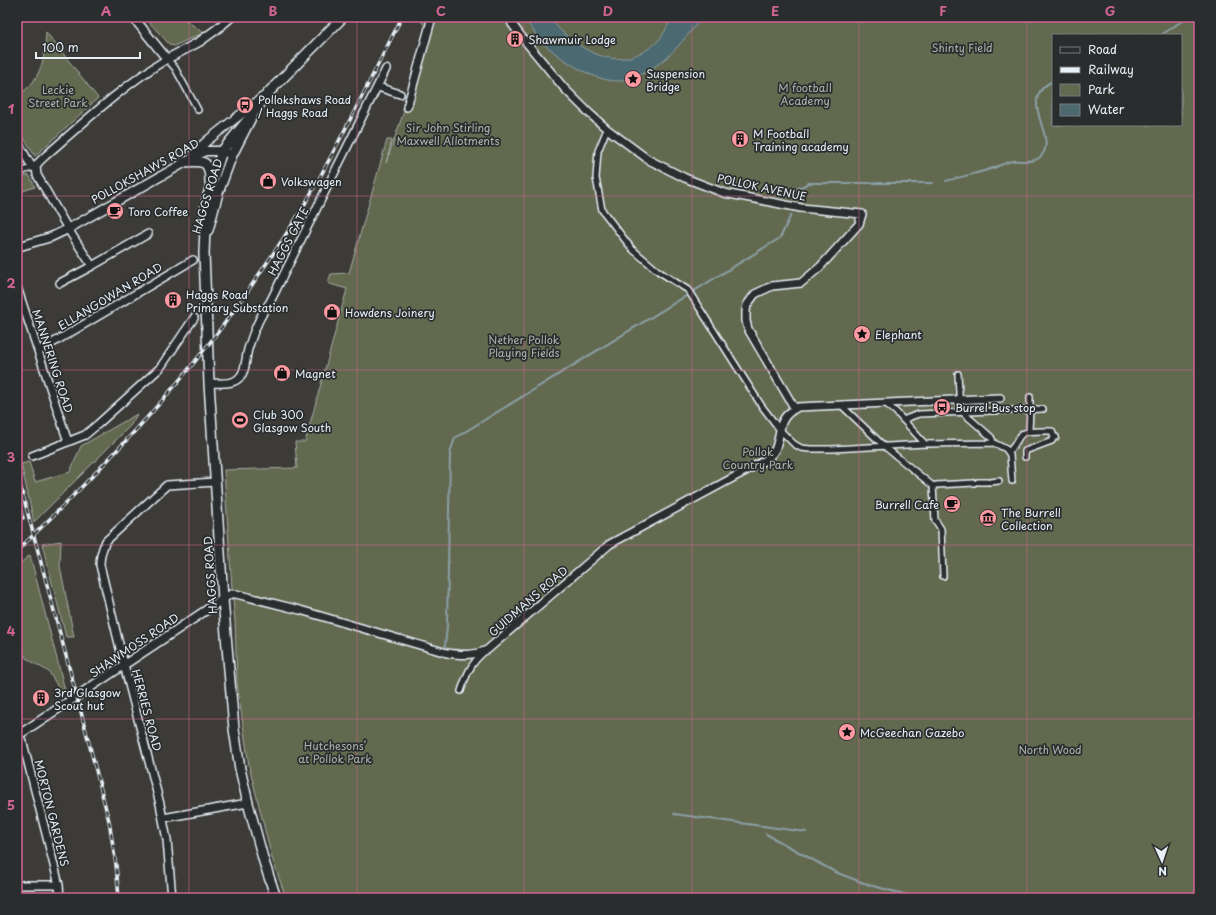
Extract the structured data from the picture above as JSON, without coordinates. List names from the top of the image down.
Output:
{
  "streets": {
    "main road": ["HAGGS ROAD"],
    "street": [
      "POLLOKSHAWS ROAD",
      "POLLOK AVENUE",
      "HAGGS GATE",
      "ELLANGOWAN ROAD",
      "MANNERING ROAD",
      "GUIDMANS ROAD",
      "SHAWMOSS ROAD",
      "HERRIES ROAD",
      "MORTON GARDENS"
    ]
  },
  "crossings": [
    ["POLLOKSHAWS ROAD", "HAGGS ROAD"],
    ["POLLOK AVENUE", "GUIDMANS ROAD"],
    ["HAGGS ROAD", "HAGGS GATE"],
    ["HAGGS ROAD", "GUIDMANS ROAD"],
    ["HAGGS ROAD", "SHAWMOSS ROAD"],
    ["HAGGS ROAD", "HERRIES ROAD"],
    ["ELLANGOWAN ROAD", "MANNERING ROAD"],
    ["GUIDMANS ROAD", "SHAWMOSS ROAD"],
    ["SHAWMOSS ROAD", "HERRIES ROAD"],
    ["SHAWMOSS ROAD", "MORTON GARDENS"]
  ],
  "parks": [
    "Shinty Field",
    "M football Academy",
    "Leckie Street Park",
    "Sir John Stirling Maxwell Allotments",
    "Nether Pollok Playing Fields",
    "Pollok Country Park",
    "Hutchesons’ at Pollok Park",
    "North Wood"
  ],
  "places": {
    "building": [
      "Shawmuir Lodge",
      "M Football Training academy",
      "Haggs Road Primary Substation",
      "3rd Glasgow Scout hut"
    ],
    "place": ["Suspension Bridge", "Elephant", "McGeechan Gazebo"],
    "bus stop": ["Pollokshaws Road / Haggs Road", "Burrel Bus stop"],
    "shop": ["Volkswagen", "Howdens Joinery", "Magnet"],
    "cafe": ["Toro Coffee", "Burrell Cafe"],
    "sports": ["Club 300 Glasgow South"],
    "museum": ["The Burrell Collection"]
  },
  "legend": [
    "Road",
    "Railway",
    "Park",
    "Water"
  ],
  "scale_bar": "100 m",
  "north": "bottom",
  "grid": {
    "columns": [
      "A",
      "B",
      "C",
      "D",
      "E",
      "F",
      "G"
    ],
    "rows": [
      "1",
      "2",
      "3",
      "4",
      "5"
    ]
  }
}
